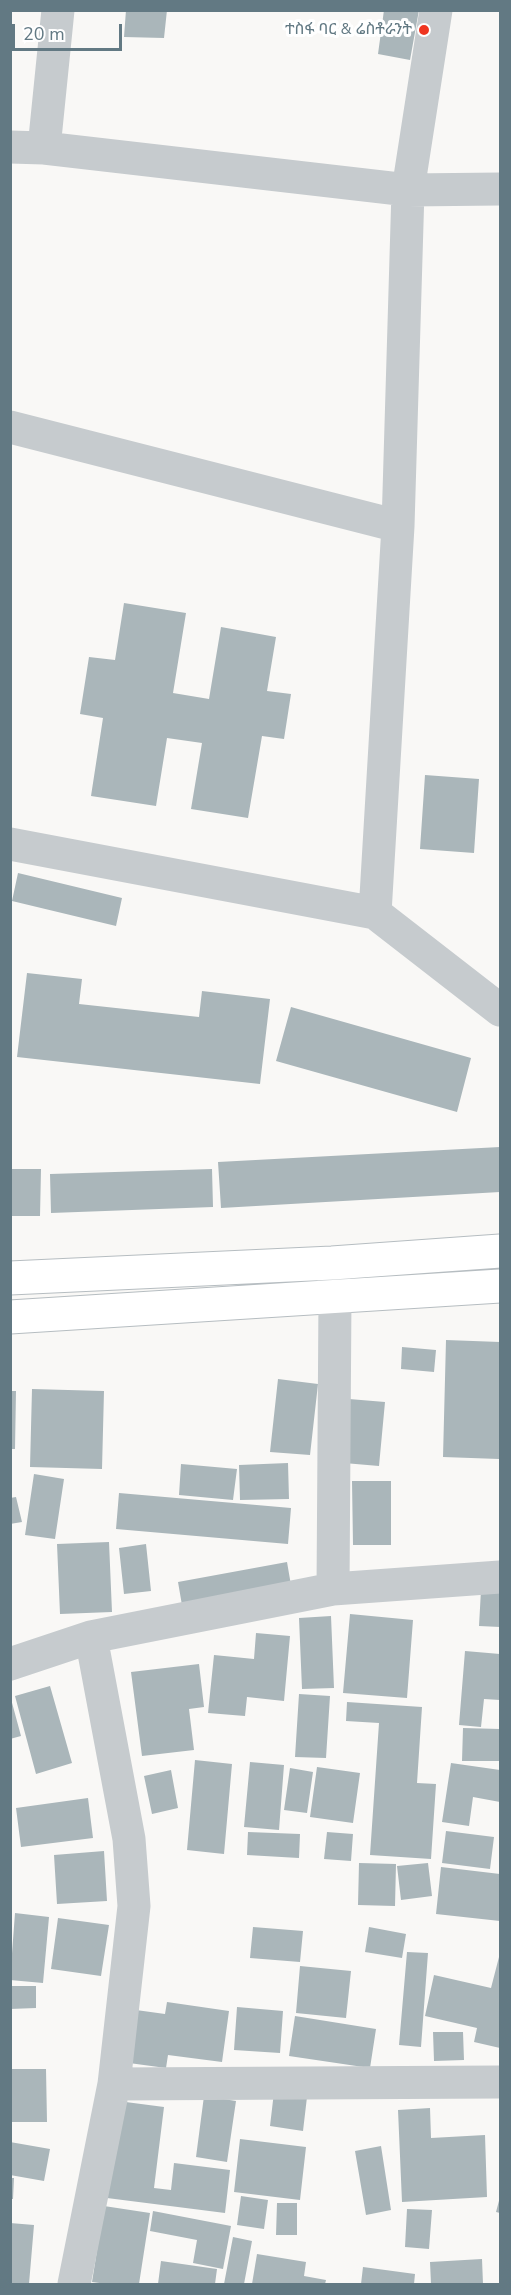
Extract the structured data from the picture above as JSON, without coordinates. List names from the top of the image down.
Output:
{
  "places": ["ተስፋ ባር & ሬስቶራንት"],
  "scale_bar": "20 m"
}
